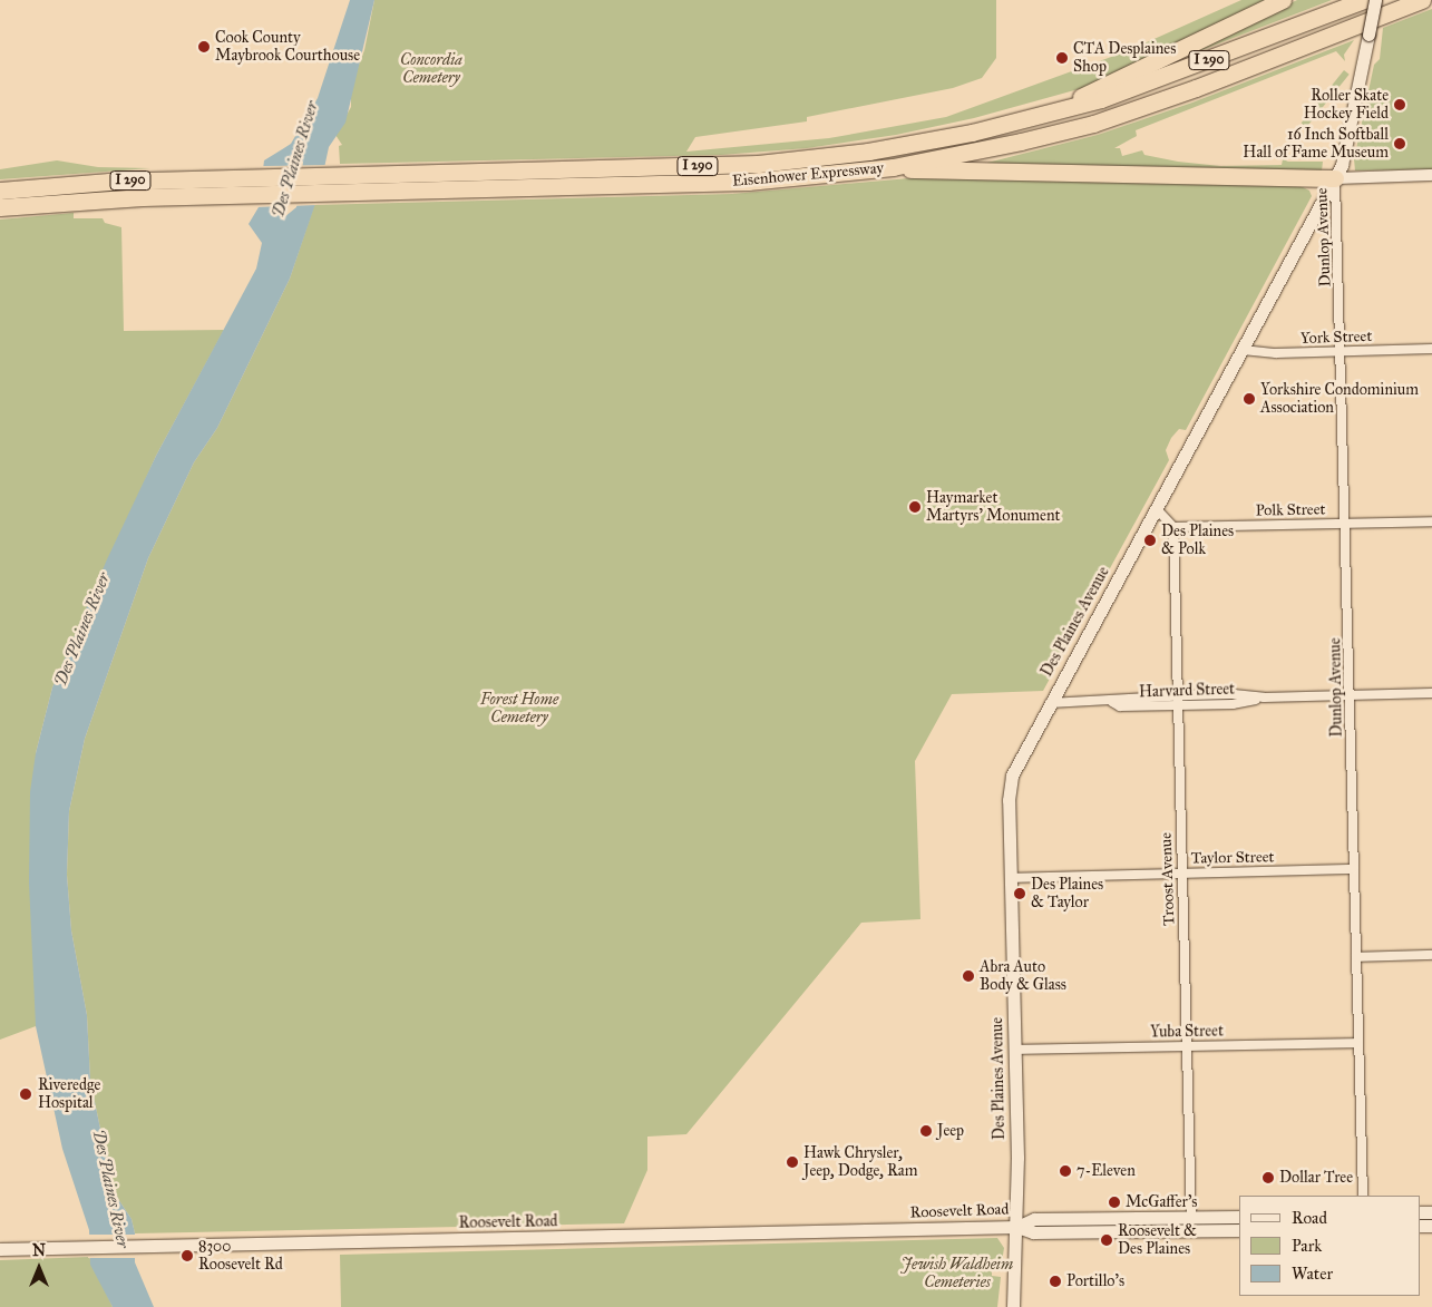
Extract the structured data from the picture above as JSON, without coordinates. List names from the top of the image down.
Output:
{
  "streets": {
    "highway": ["I 290", "Eisenhower Expressway"],
    "main road": ["Des Plaines Avenue", "Roosevelt Road"],
    "street": [
      "Dunlop Avenue",
      "York Street",
      "Polk Street",
      "Harvard Street",
      "Taylor Street",
      "Troost Avenue",
      "Yuba Street"
    ]
  },
  "crossings": [
    ["Dunlop Avenue", "York Street"],
    ["Dunlop Avenue", "Polk Street"],
    ["Dunlop Avenue", "Des Plaines Avenue"],
    ["Dunlop Avenue", "Harvard Street"],
    ["Dunlop Avenue", "Taylor Street"],
    ["Dunlop Avenue", "Yuba Street"],
    ["York Street", "Des Plaines Avenue"],
    ["Polk Street", "Troost Avenue"],
    ["Des Plaines Avenue", "Harvard Street"],
    ["Des Plaines Avenue", "Taylor Street"],
    ["Des Plaines Avenue", "Yuba Street"],
    ["Des Plaines Avenue", "Roosevelt Road"],
    ["Harvard Street", "Troost Avenue"],
    ["Taylor Street", "Troost Avenue"],
    ["Troost Avenue", "Yuba Street"],
    ["Troost Avenue", "Roosevelt Road"]
  ],
  "water": ["Des Plaines River"],
  "parks": ["Concordia Cemetery", "Forest Home Cemetery", "Jewish Waldheim Cemeteries"],
  "places": [
    "Cook County Maybrook Courthouse",
    "CTA Desplaines Shop",
    "Roller Skate Hockey Field",
    "16 Inch Softball Hall of Fame Museum",
    "Yorkshire Condominium Association",
    "Haymarket Martyrs' Monument",
    "Des Plaines & Polk",
    "Des Plaines & Taylor",
    "Abra Auto Body & Glass",
    "Riveredge Hospital",
    "Jeep",
    "Hawk Chrysler, Jeep, Dodge, Ram",
    "7-Eleven",
    "Dollar Tree",
    "McGaffer's",
    "Roosevelt & Des Plaines",
    "8300 Roosevelt Rd",
    "Portillo's"
  ],
  "legend": ["Road", "Park", "Water"],
  "north": "top"
}
